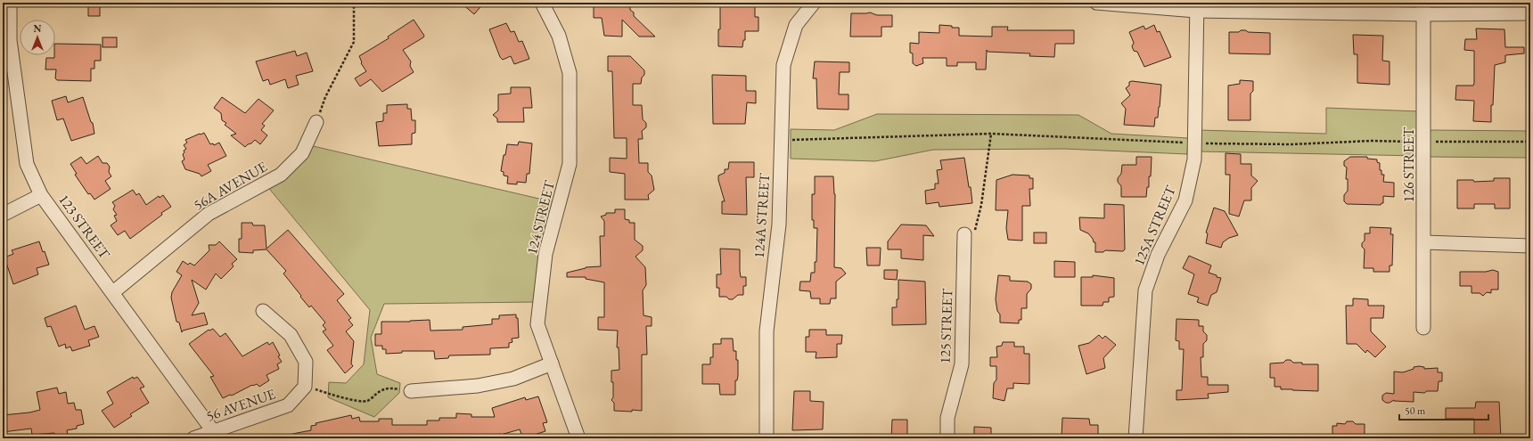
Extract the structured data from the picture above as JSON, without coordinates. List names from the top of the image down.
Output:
{
  "streets": {
    "street": [
      "126 STREET",
      "56A AVENUE",
      "124A STREET",
      "124 STREET",
      "125A STREET",
      "123 STREET",
      "125 STREET",
      "56 AVENUE"
    ]
  },
  "crossings": [
    ["56A AVENUE", "123 STREET"],
    ["123 STREET", "56 AVENUE"]
  ],
  "scale_bar": "50 m",
  "north": "top"
}
